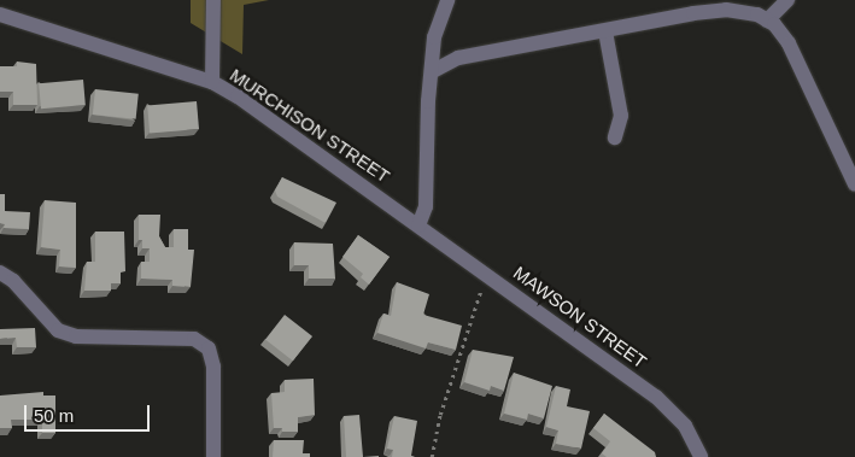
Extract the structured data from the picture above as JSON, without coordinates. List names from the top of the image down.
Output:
{
  "streets": {
    "street": ["MURCHISON STREET", "MAWSON STREET"]
  },
  "crossings": [
    ["MURCHISON STREET", "MAWSON STREET"]
  ],
  "scale_bar": "50 m"
}
